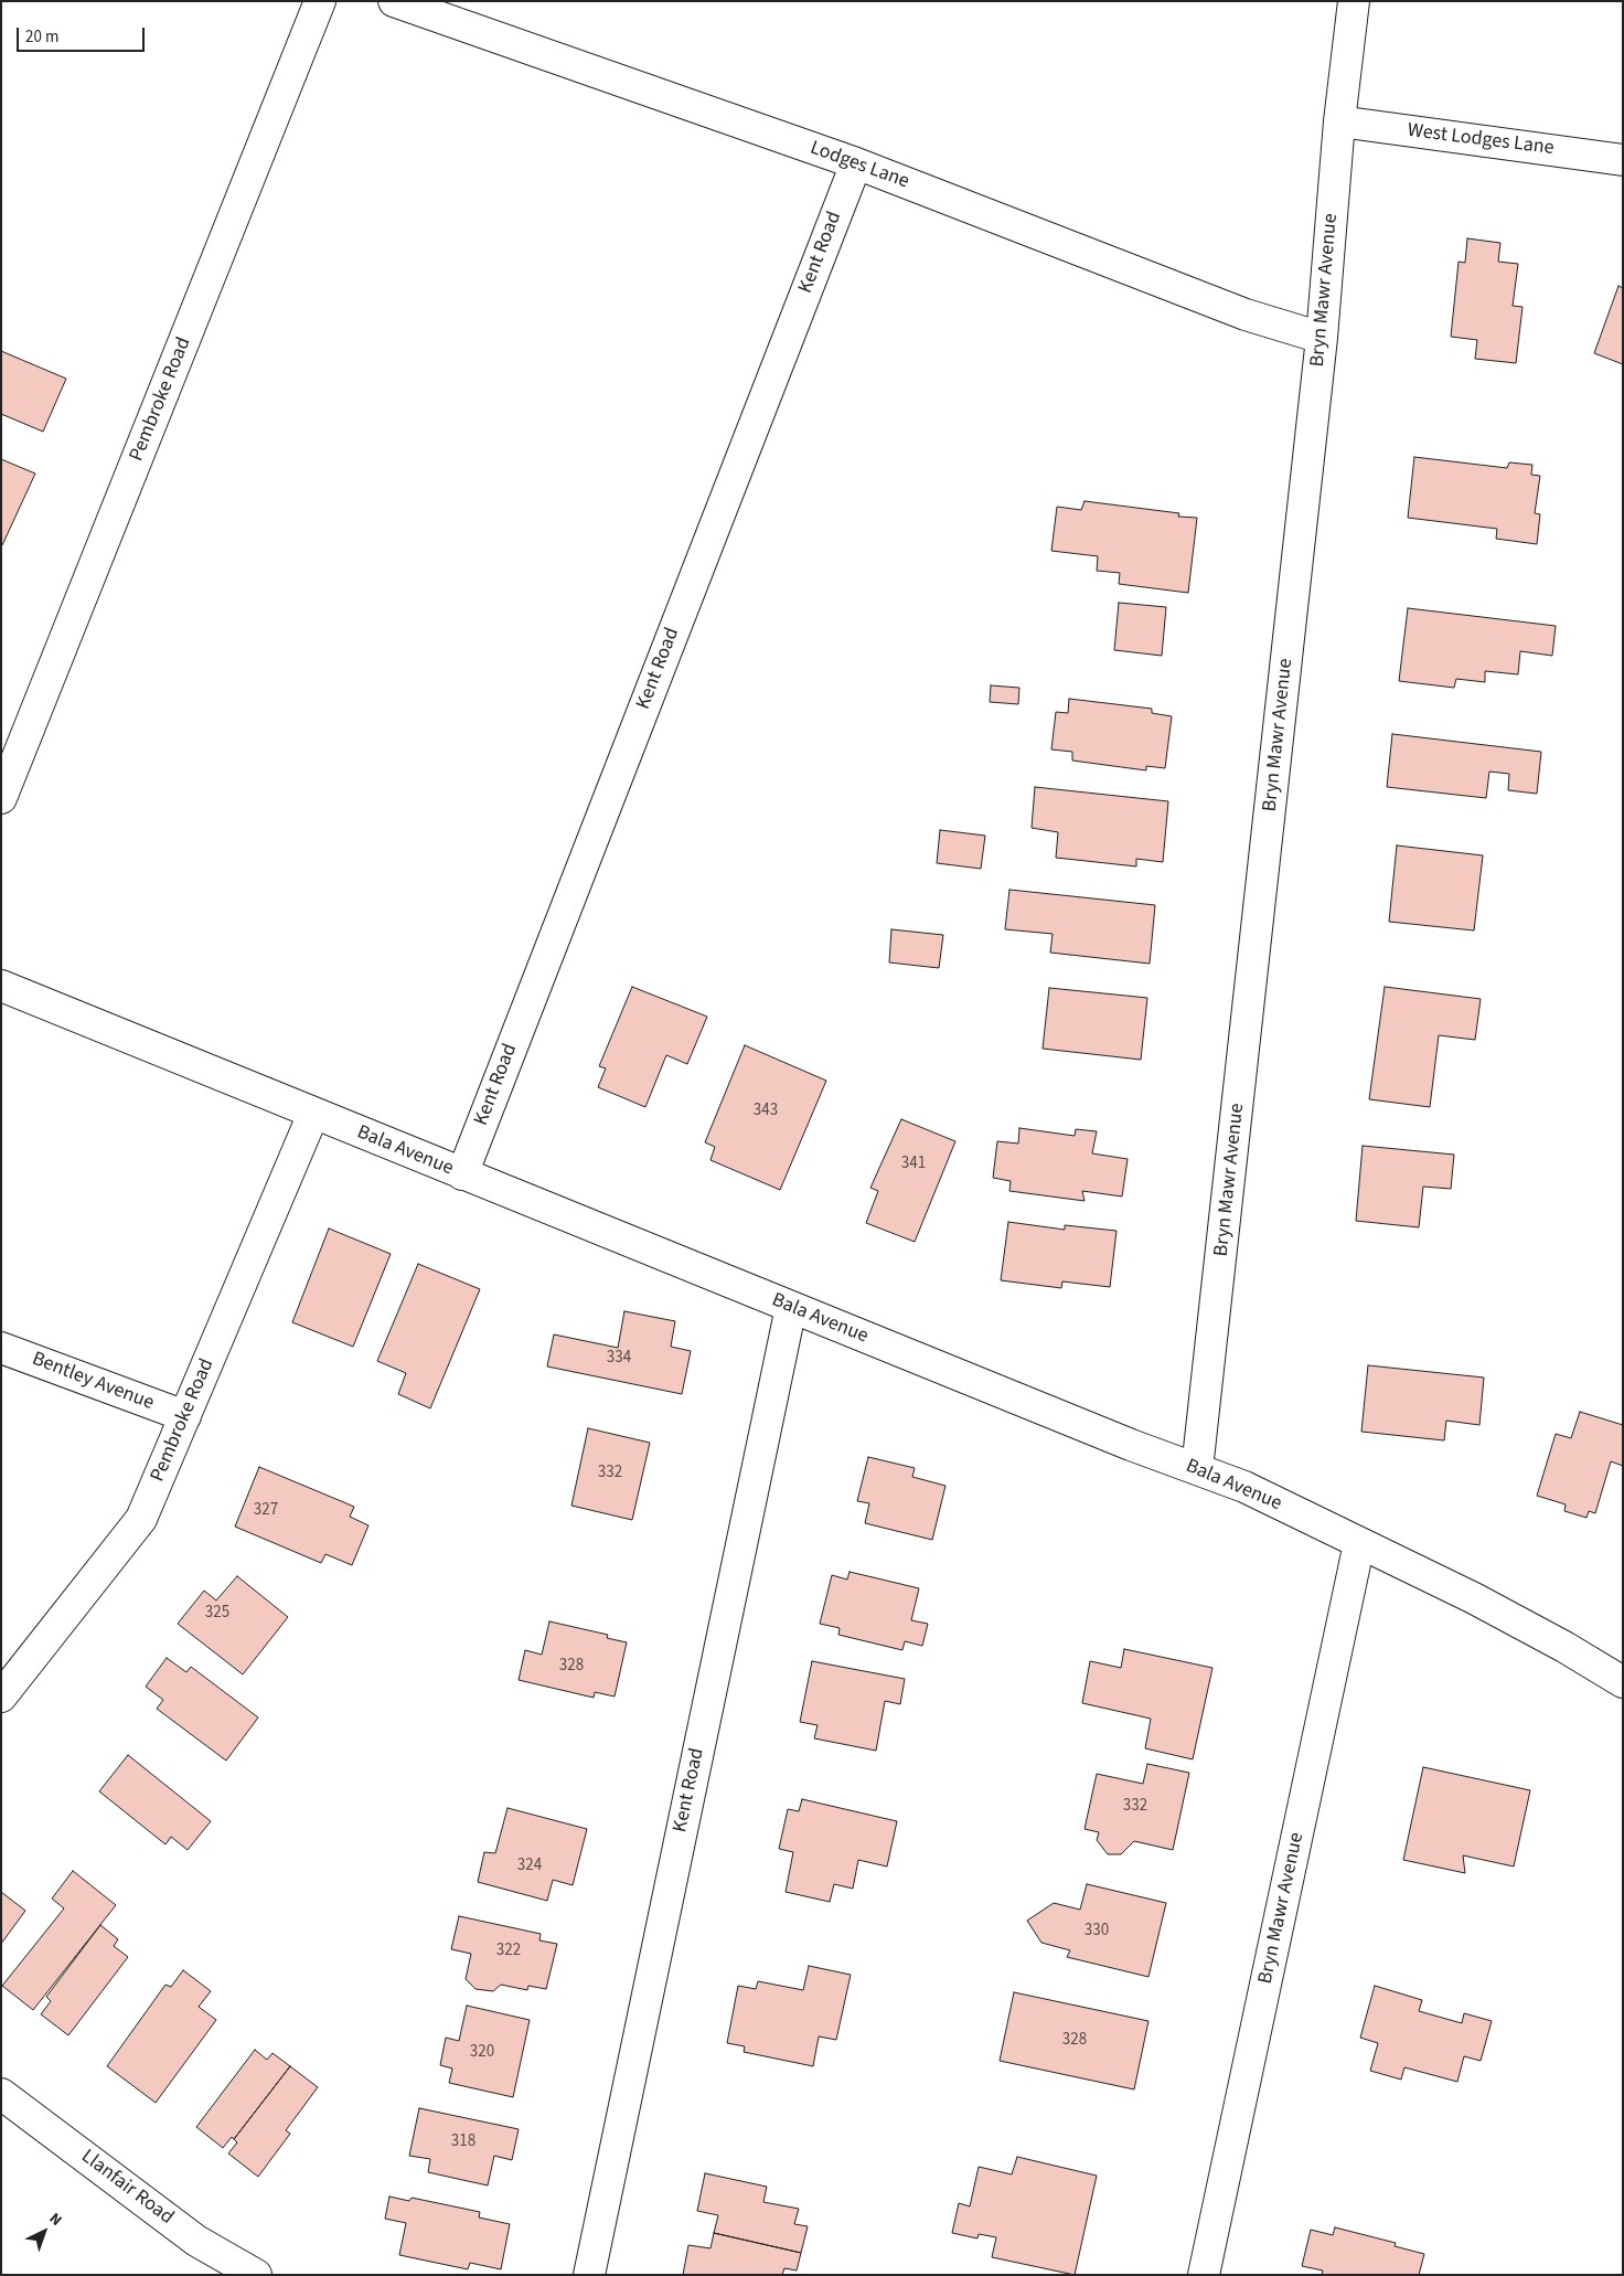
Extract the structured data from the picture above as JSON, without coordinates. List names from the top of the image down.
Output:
{
  "streets": {
    "street": [
      "West Lodges Lane",
      "Lodges Lane",
      "Kent Road",
      "Bryn Mawr Avenue",
      "Pembroke Road",
      "Bala Avenue",
      "Bentley Avenue",
      "Llanfair Road"
    ]
  },
  "crossings": [
    ["West Lodges Lane", "Bryn Mawr Avenue"],
    ["Lodges Lane", "Kent Road"],
    ["Lodges Lane", "Bryn Mawr Avenue"],
    ["Kent Road", "Bala Avenue"],
    ["Bryn Mawr Avenue", "Bala Avenue"],
    ["Pembroke Road", "Bala Avenue"],
    ["Pembroke Road", "Bentley Avenue"]
  ],
  "house_numbers": [
    "343",
    "341",
    "334",
    "332",
    "327",
    "325",
    "328",
    "332",
    "324",
    "330",
    "322",
    "328",
    "320",
    "318"
  ],
  "scale_bar": "20 m",
  "north": "top right"
}
